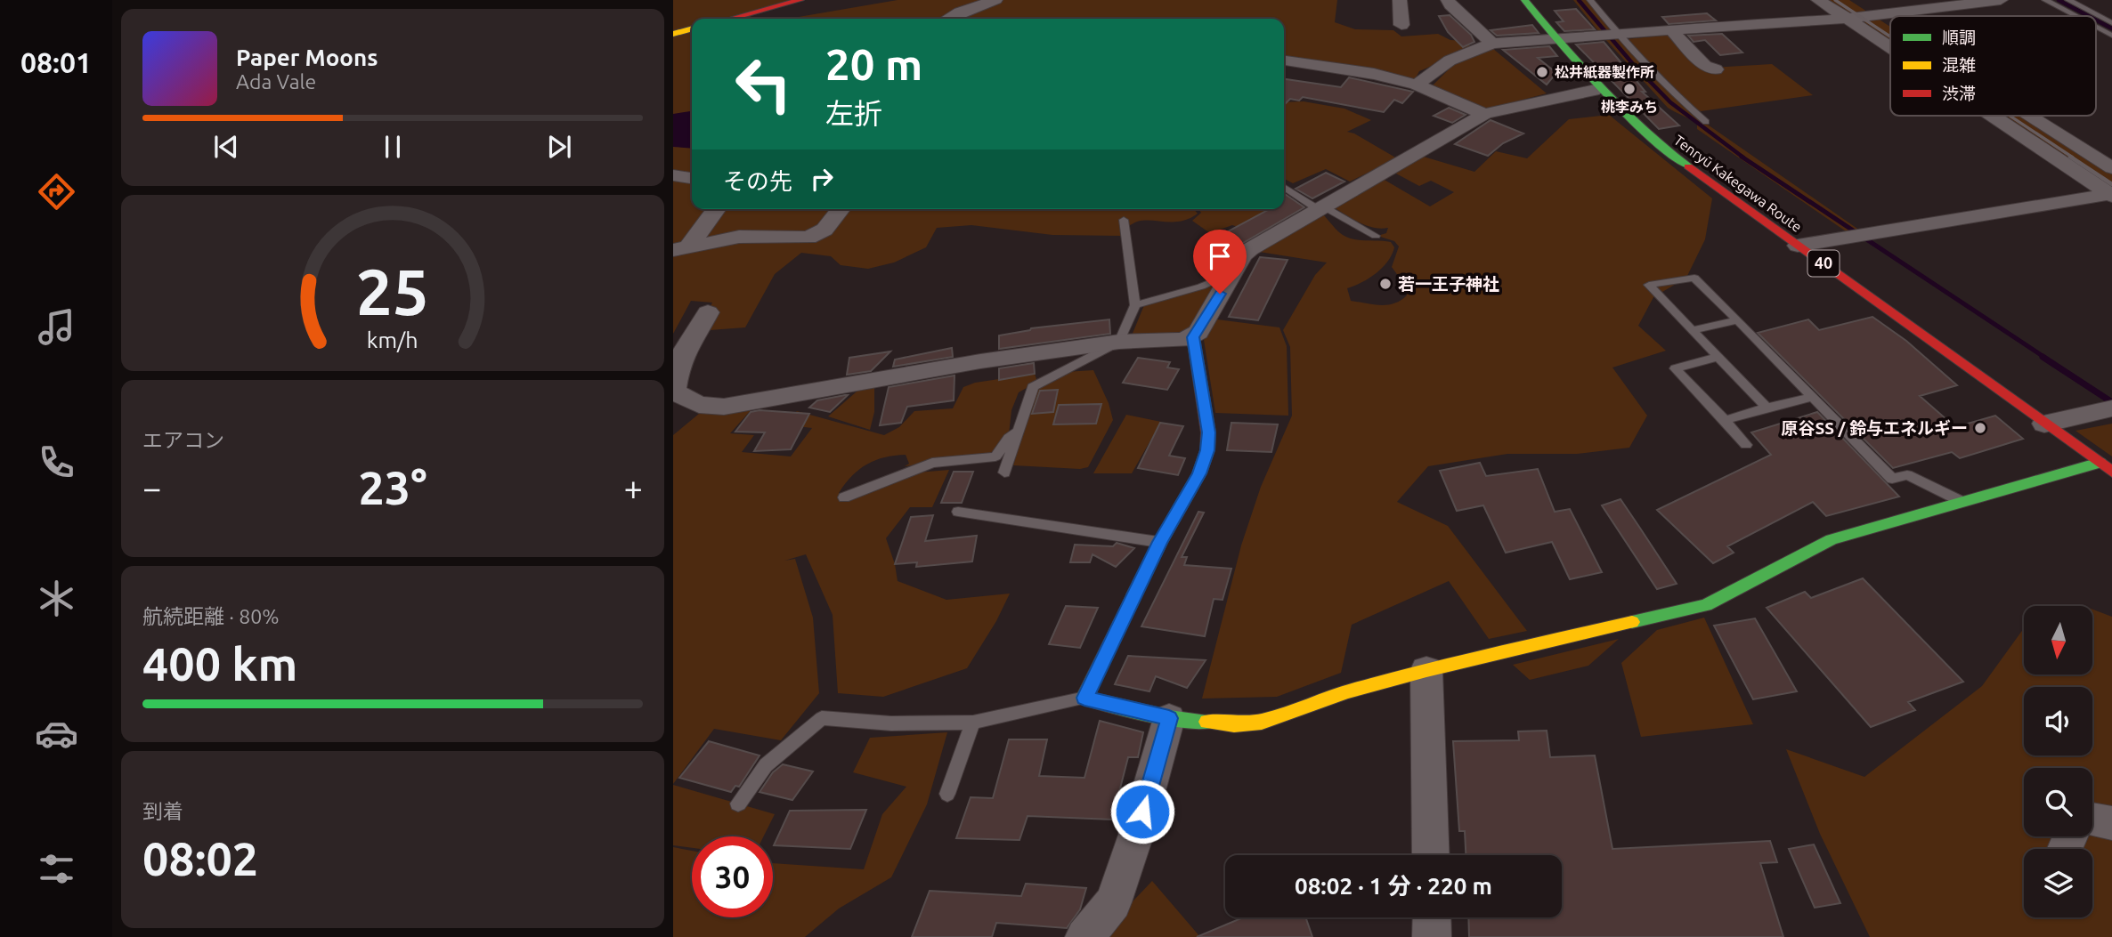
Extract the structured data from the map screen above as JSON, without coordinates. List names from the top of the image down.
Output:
{
  "streets": {
    "street": ["Tenryū Kakegawa Route", "40"]
  },
  "places": [
    "松井紙器製作所",
    "桃李みち",
    "若一王子神社",
    "原谷SS / 鈴与エネルギー"
  ],
  "legend": ["順調", "混雑", "渋滞"],
  "north": "bottom",
  "page": {
    "tabs": "08:01",
    "turn": ["20 m", "左折"],
    "song": ["Paper Moons", "Ada Vale"],
    "then": "その先",
    "tile": [
      "エアコン",
      ["航続距離 · 80%", "400 km"],
      ["到着", "08:02"]
    ],
    "heat": ["−", "23°", "+"],
    "limit": "30",
    "trip": "08:02 · 1 分 · 220 m",
    "gauge": ["25", "km/h"]
  }
}
